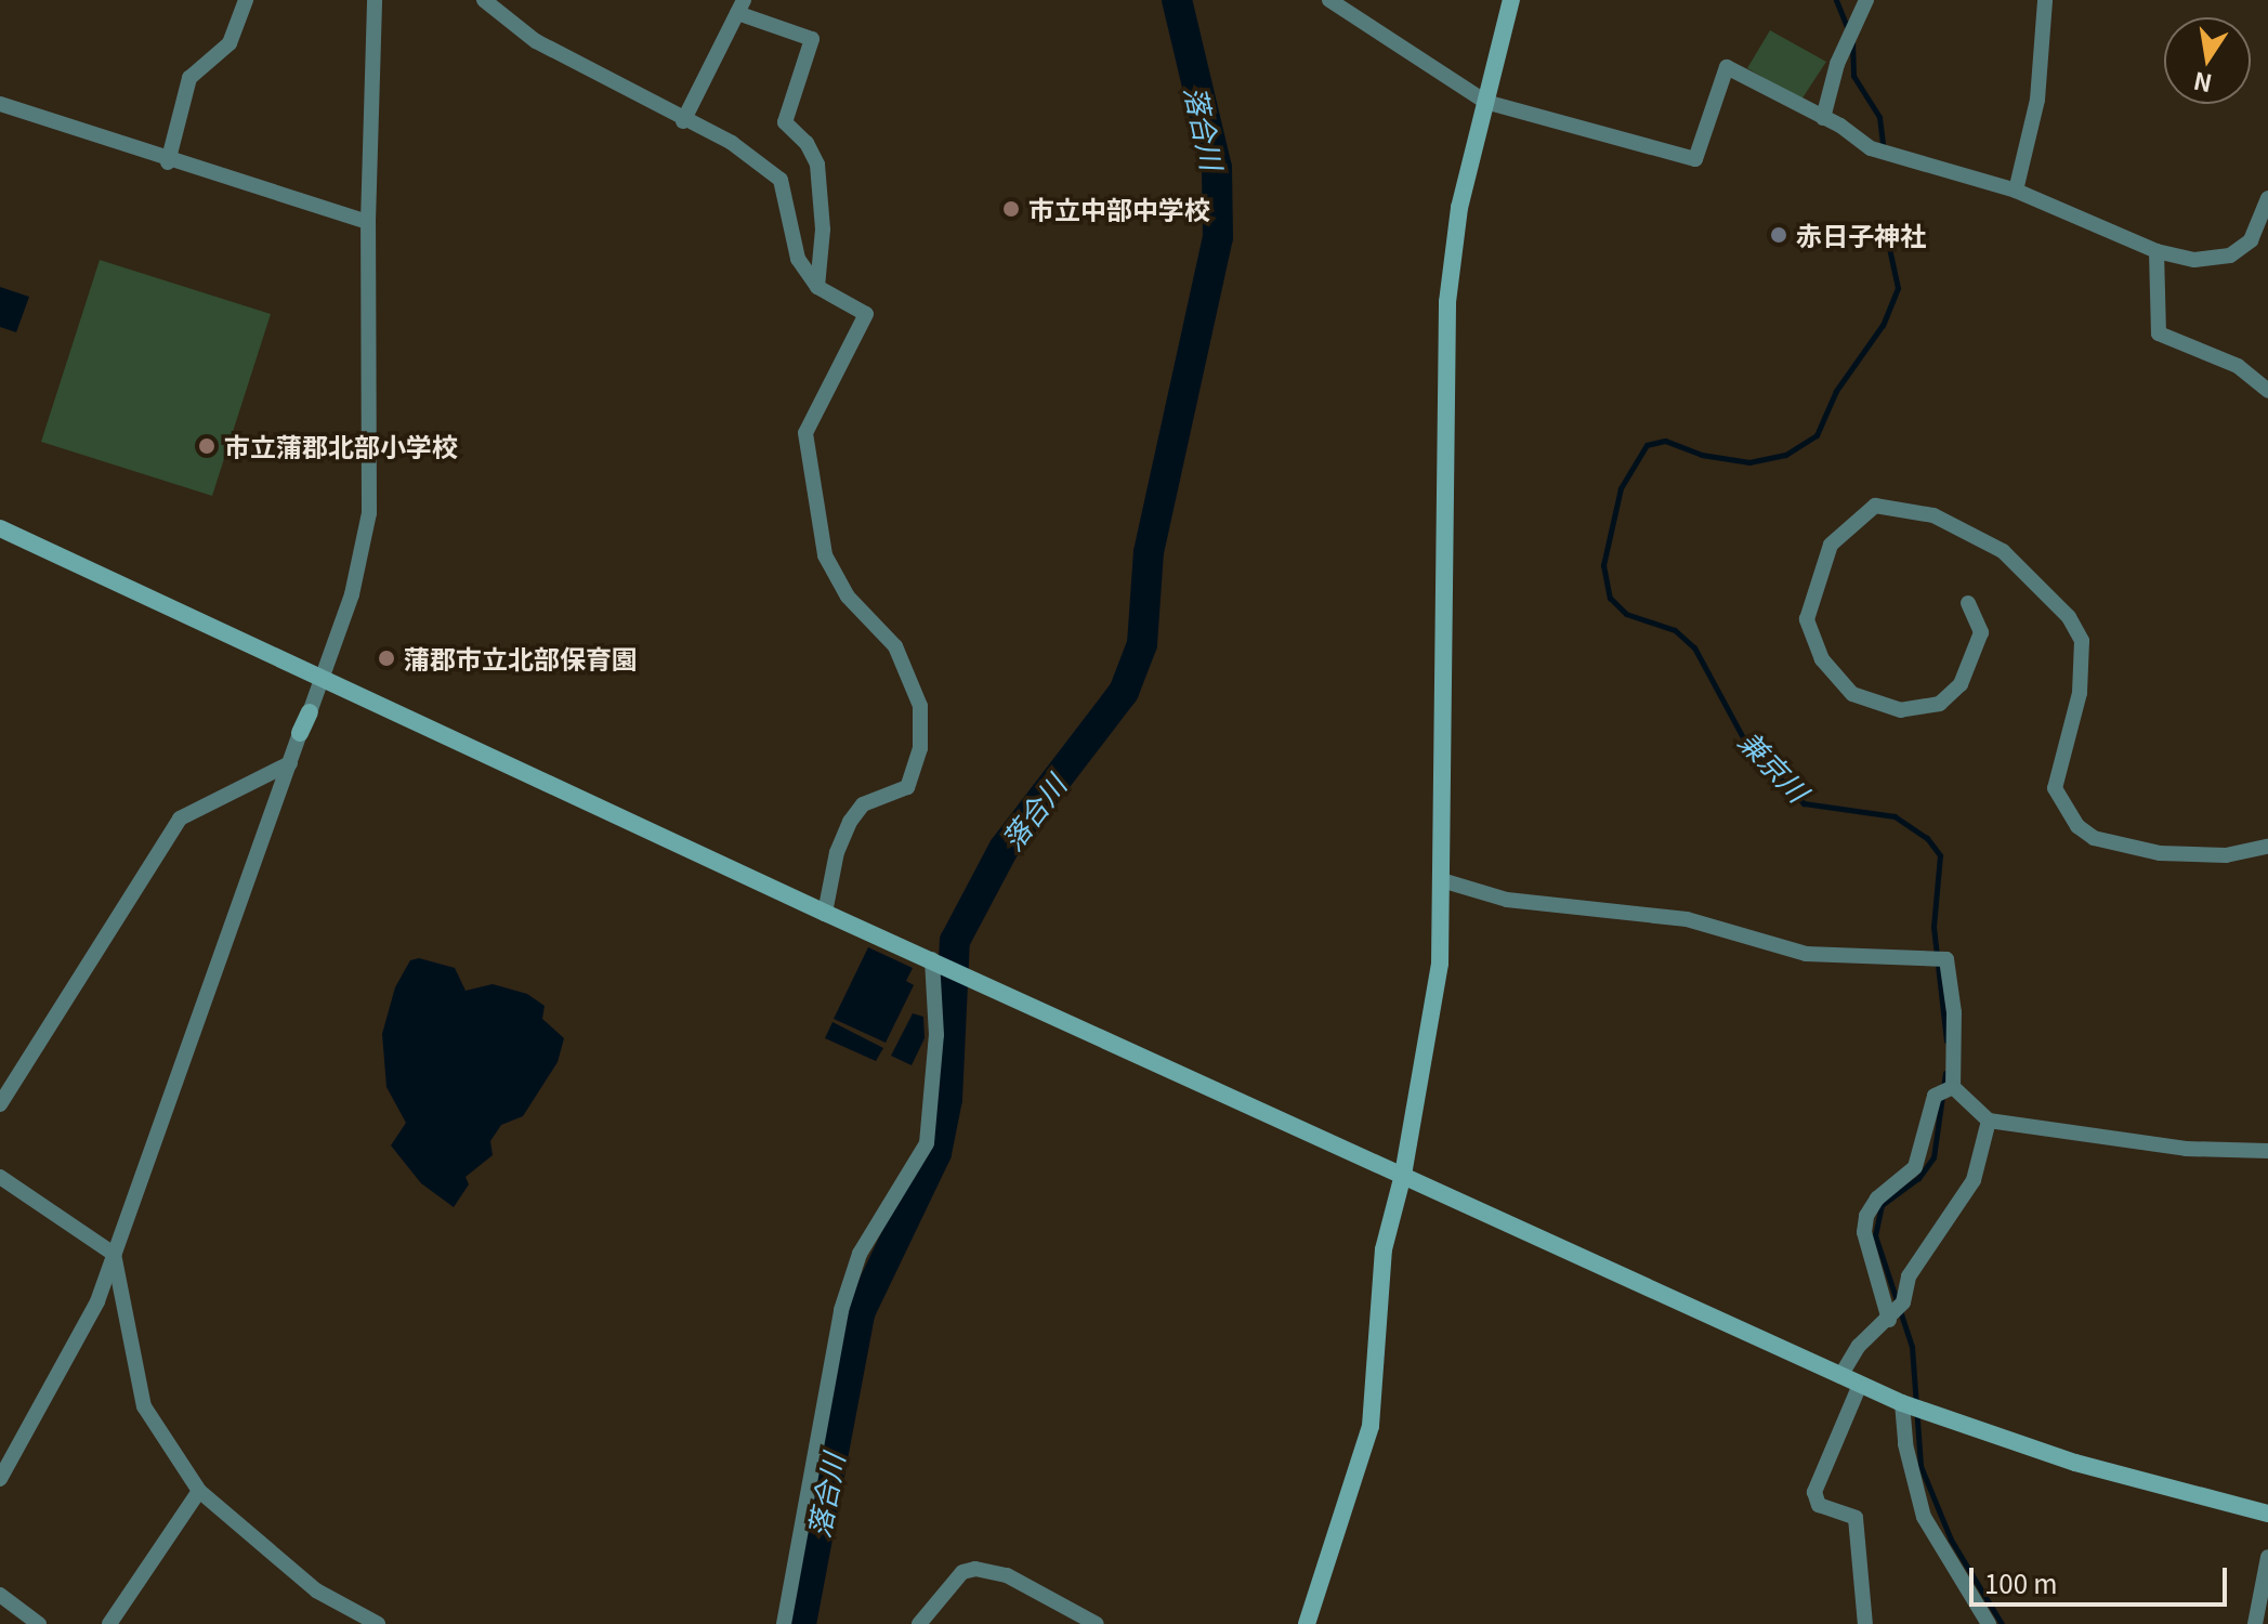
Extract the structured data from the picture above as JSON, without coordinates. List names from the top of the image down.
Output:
{
  "water": ["落合川", "兼京川"],
  "places": [
    "市立中部中学校",
    "赤日子神社",
    "市立蒲郡北部小学校",
    "蒲郡市立北部保育園"
  ],
  "scale_bar": "100 m",
  "north": "bottom"
}
